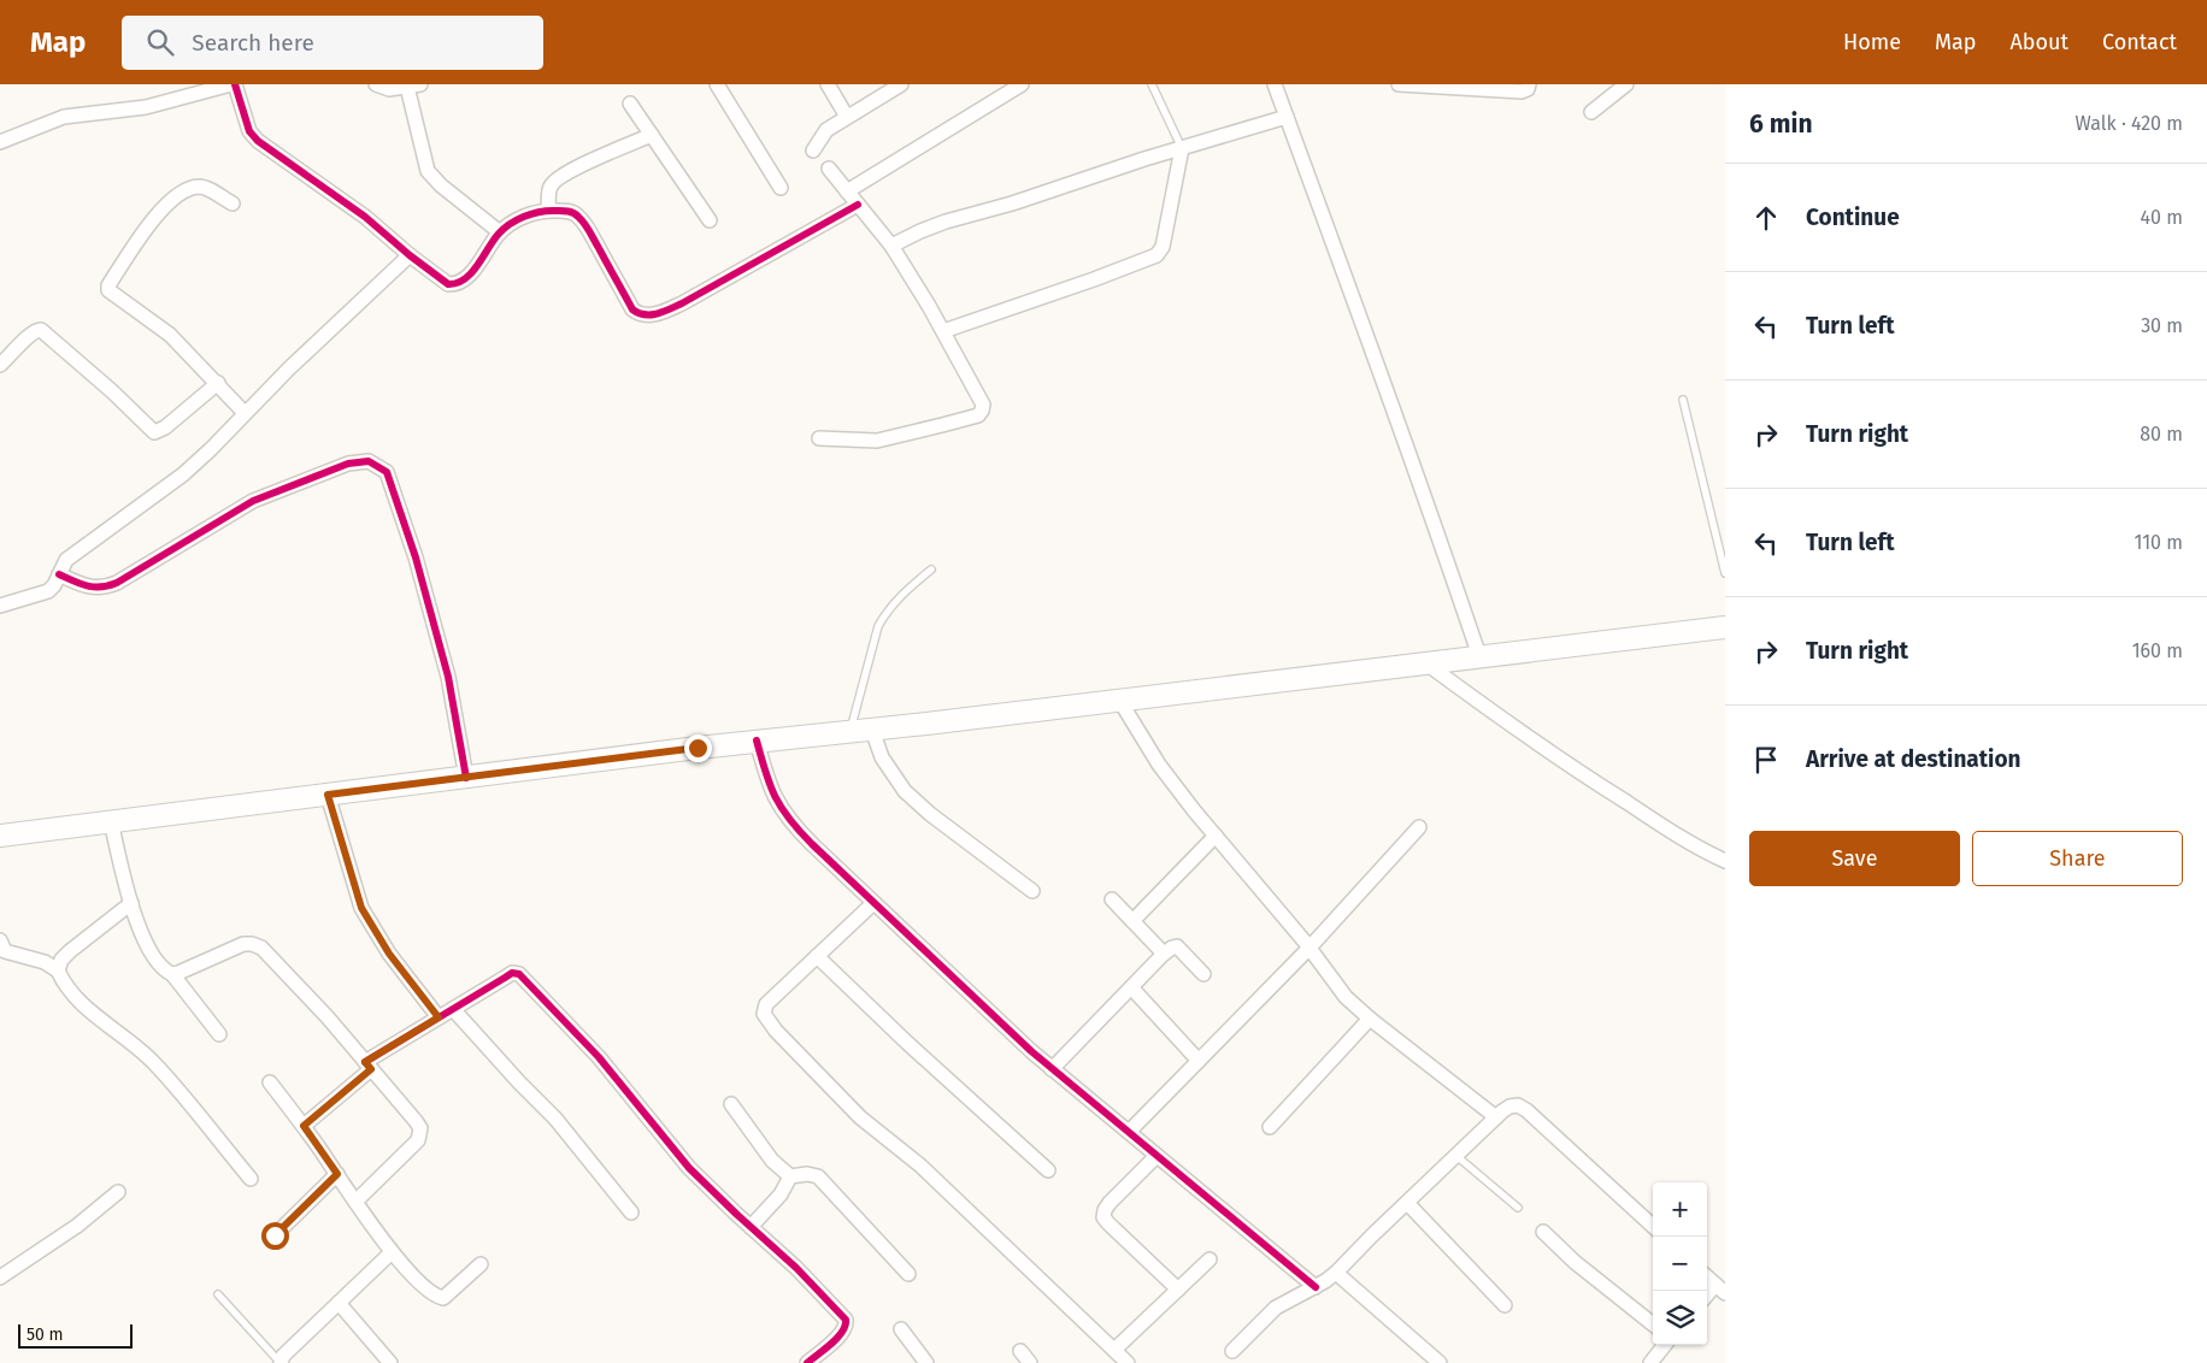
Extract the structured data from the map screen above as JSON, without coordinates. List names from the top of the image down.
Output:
{
  "scale_bar": "50 m",
  "page": {
    "header": "Map",
    "search": "Search here",
    "nav": [
      "Home",
      "Map",
      "About",
      "Contact"
    ],
    "heading": ["6 min", "Walk · 420 m"],
    "list": [
      ["Continue", "40 m"],
      ["Turn left", "30 m"],
      ["Turn right", "80 m"],
      ["Turn left", "110 m"],
      ["Turn right", "160 m"],
      "Arrive at destination"
    ],
    "buttons": ["Save", "Share"],
    "map_buttons": ["+", "−"],
    "scale": "50 m"
  }
}
